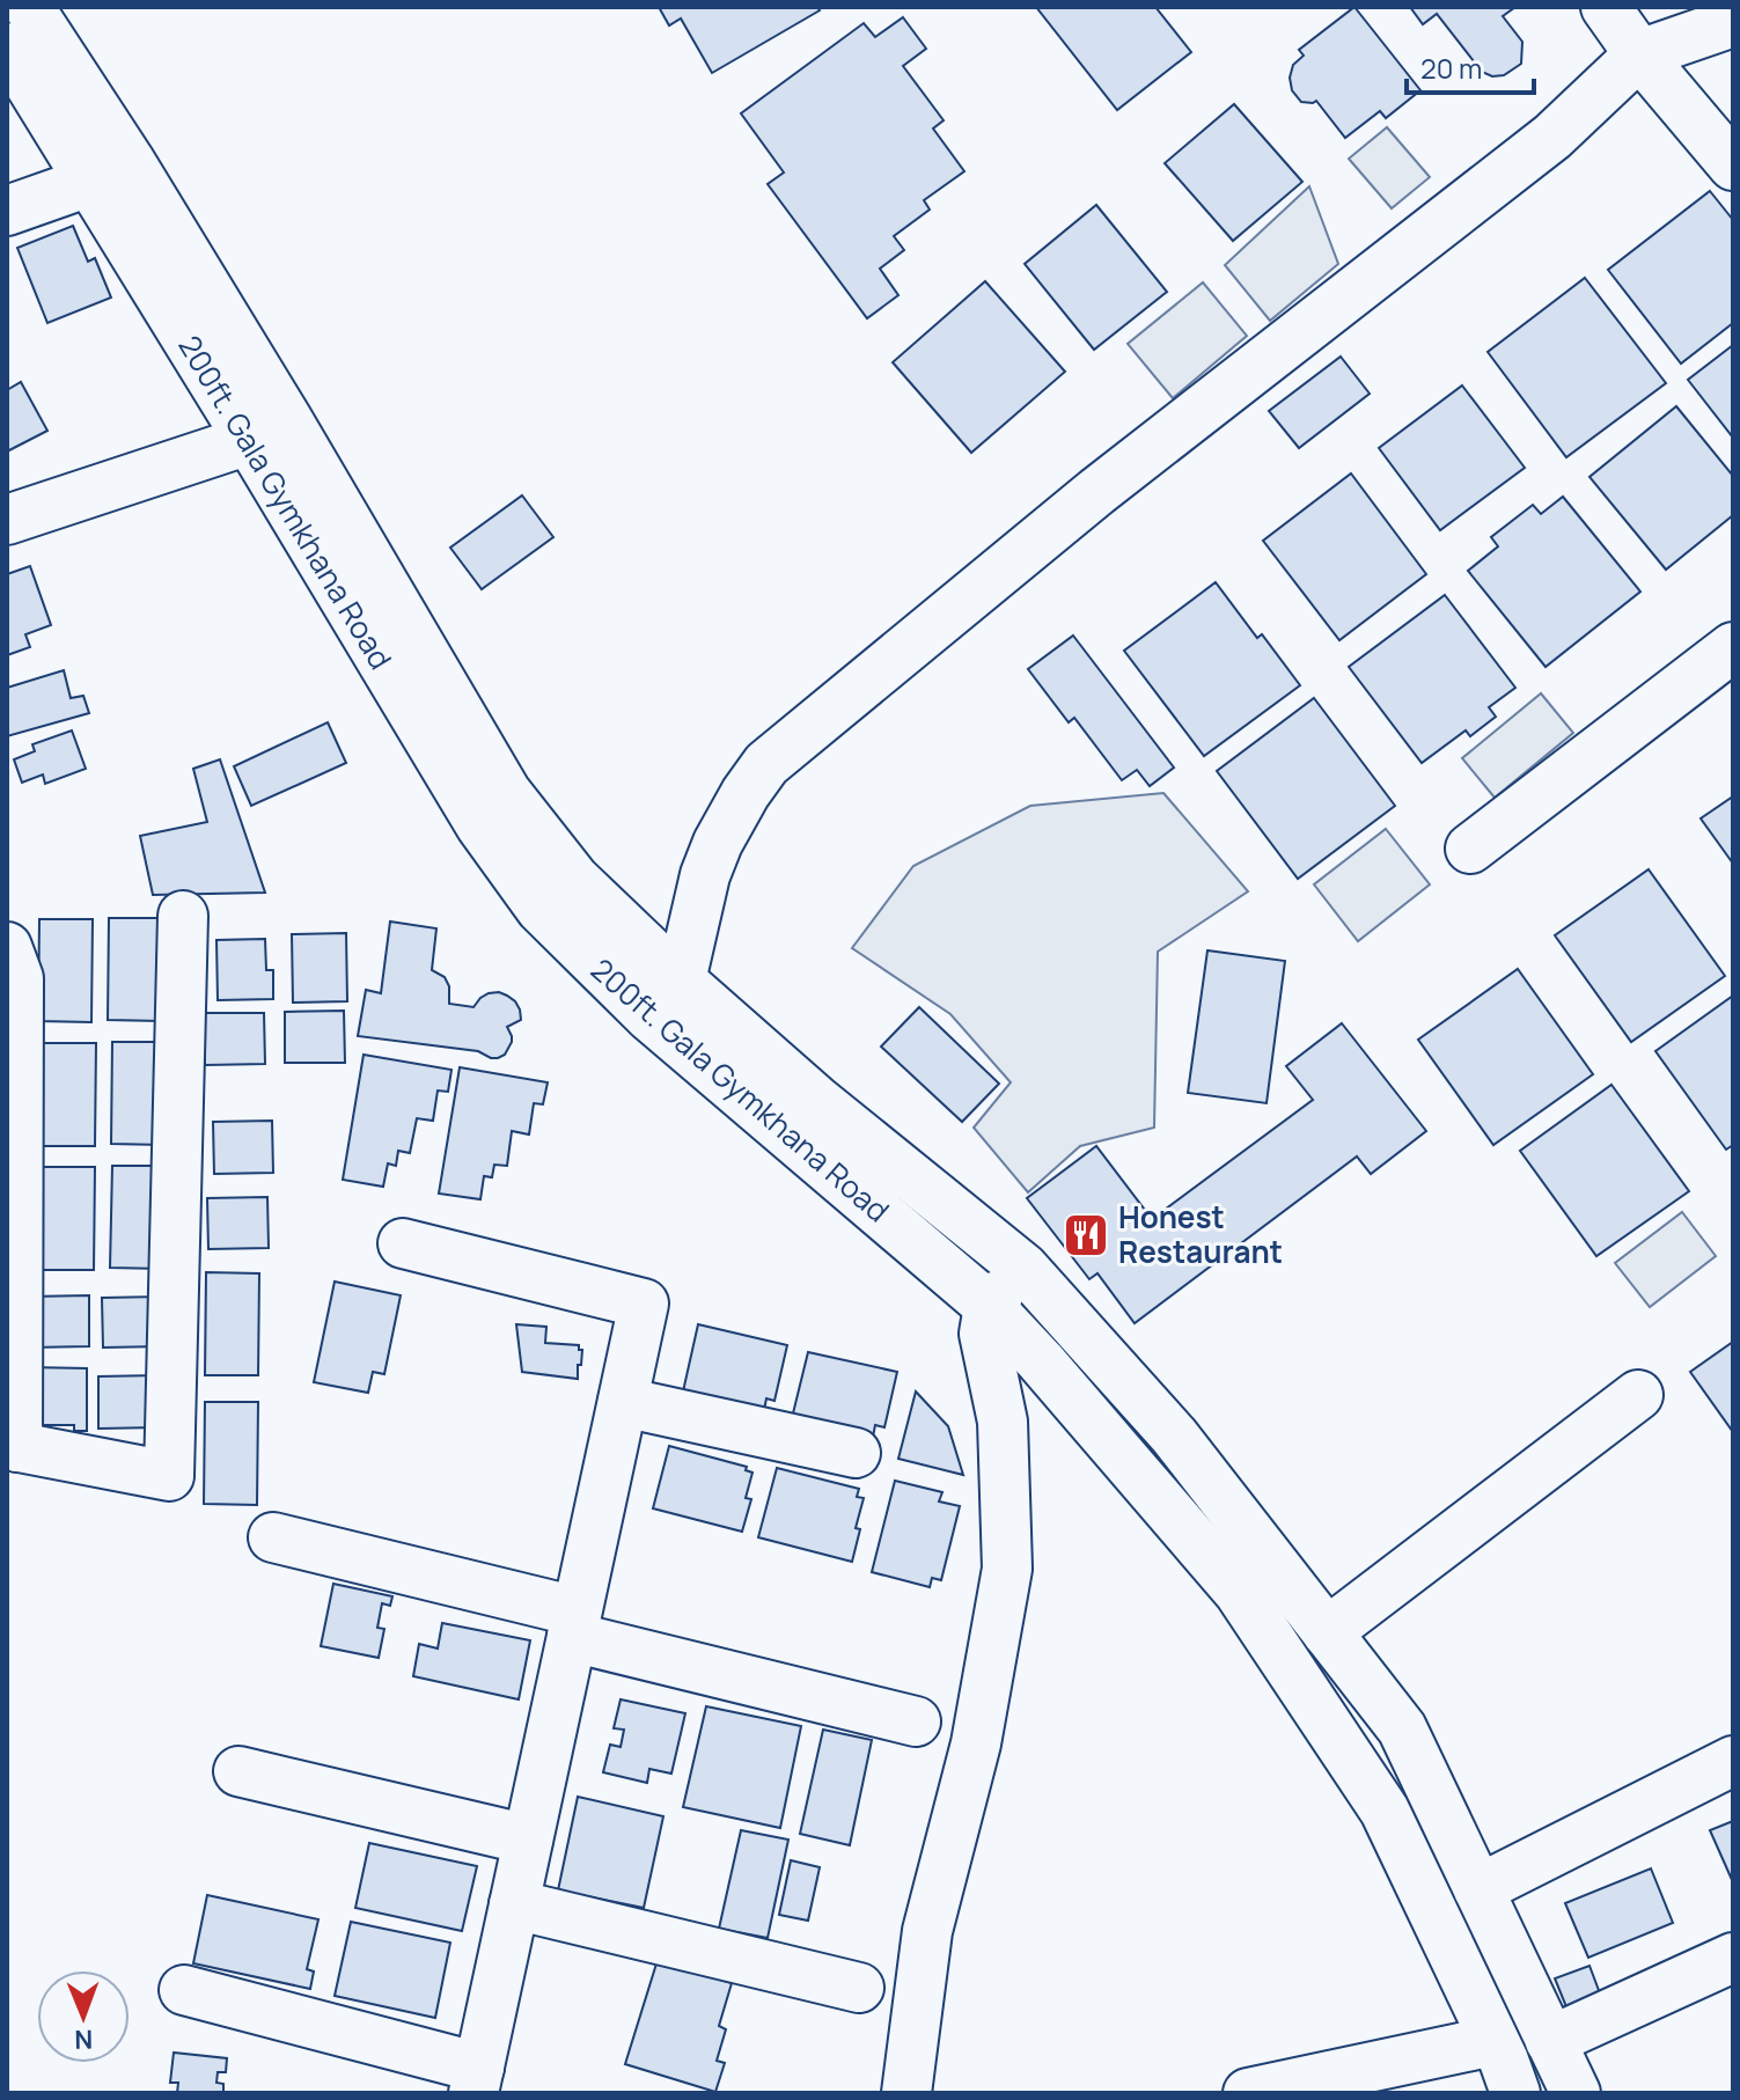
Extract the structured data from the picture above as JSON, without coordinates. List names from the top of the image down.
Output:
{
  "streets": {
    "street": ["200ft. Gala Gymkhana Road"]
  },
  "places": {
    "restaurant": ["Honest Restaurant"]
  },
  "scale_bar": "20 m",
  "north": "bottom"
}
